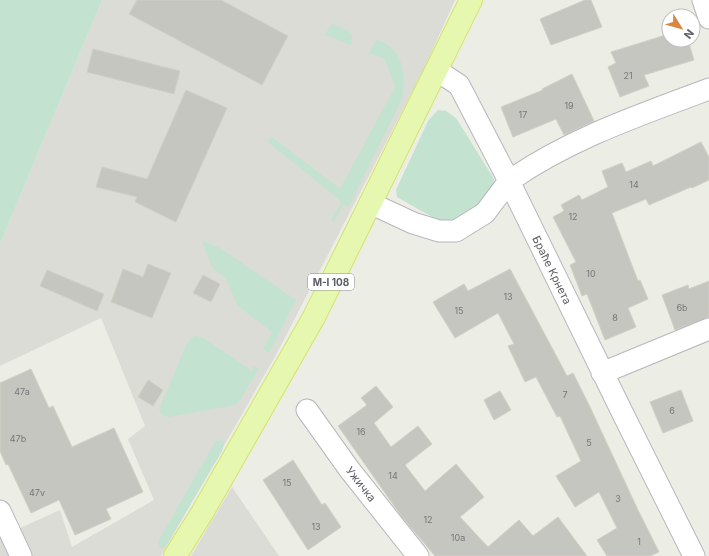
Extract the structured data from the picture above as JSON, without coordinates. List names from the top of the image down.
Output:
{
  "streets": {
    "main road": ["M-I 108"],
    "street": ["Браће Крнета", "Ужичка"]
  },
  "crossings": [
    ["Браће Крнета", "M-I 108"]
  ],
  "house_numbers": [
    "21",
    "19",
    "17",
    "14",
    "12",
    "10",
    "13",
    "6b",
    "15",
    "8",
    "47a",
    "7",
    "6",
    "16",
    "47b",
    "5",
    "14",
    "15",
    "47v",
    "3",
    "12",
    "13",
    "10a",
    "1"
  ],
  "north": "bottom right"
}
